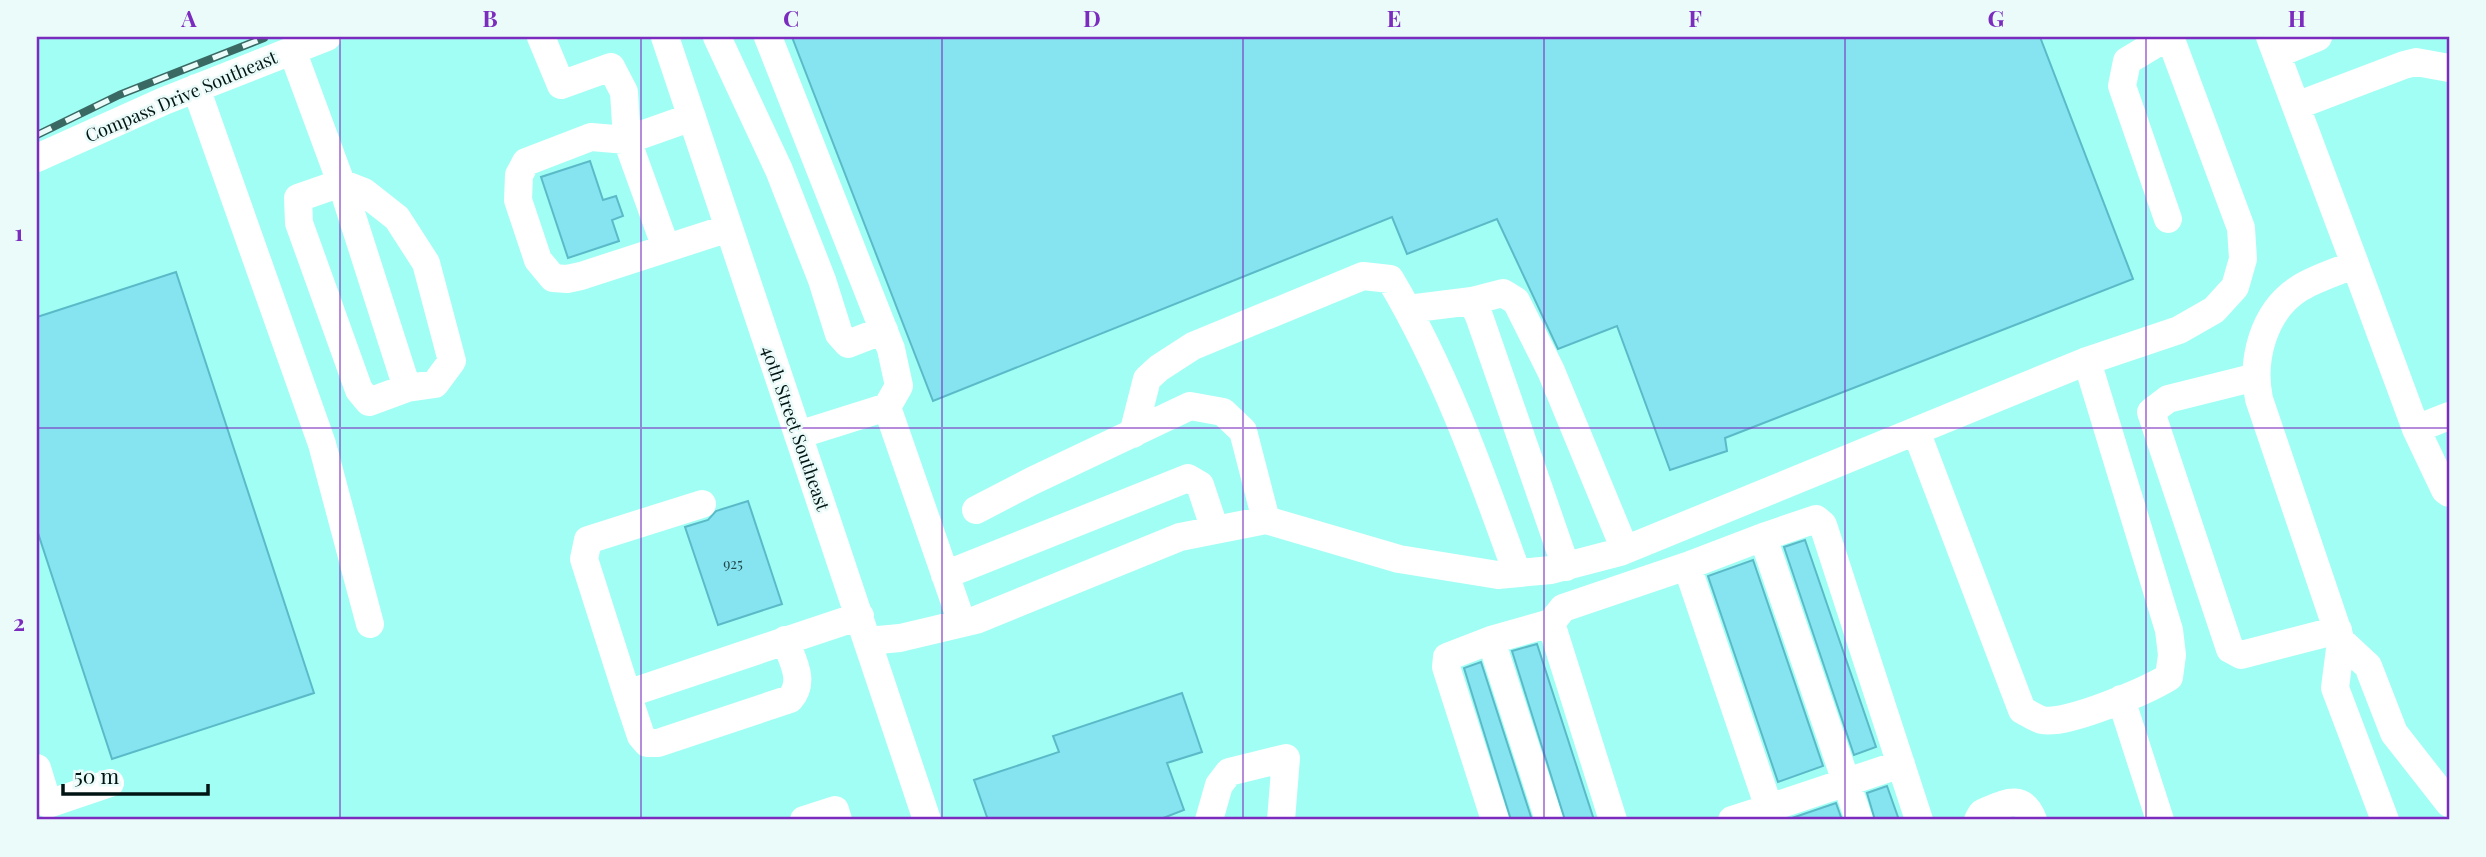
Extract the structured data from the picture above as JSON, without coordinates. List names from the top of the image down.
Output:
{
  "streets": {
    "street": ["Compass Drive Southeast", "40th Street Southeast"]
  },
  "house_numbers": ["925"],
  "scale_bar": "50 m",
  "grid": {
    "columns": [
      "A",
      "B",
      "C",
      "D",
      "E",
      "F",
      "G",
      "H"
    ],
    "rows": ["1", "2"]
  }
}
